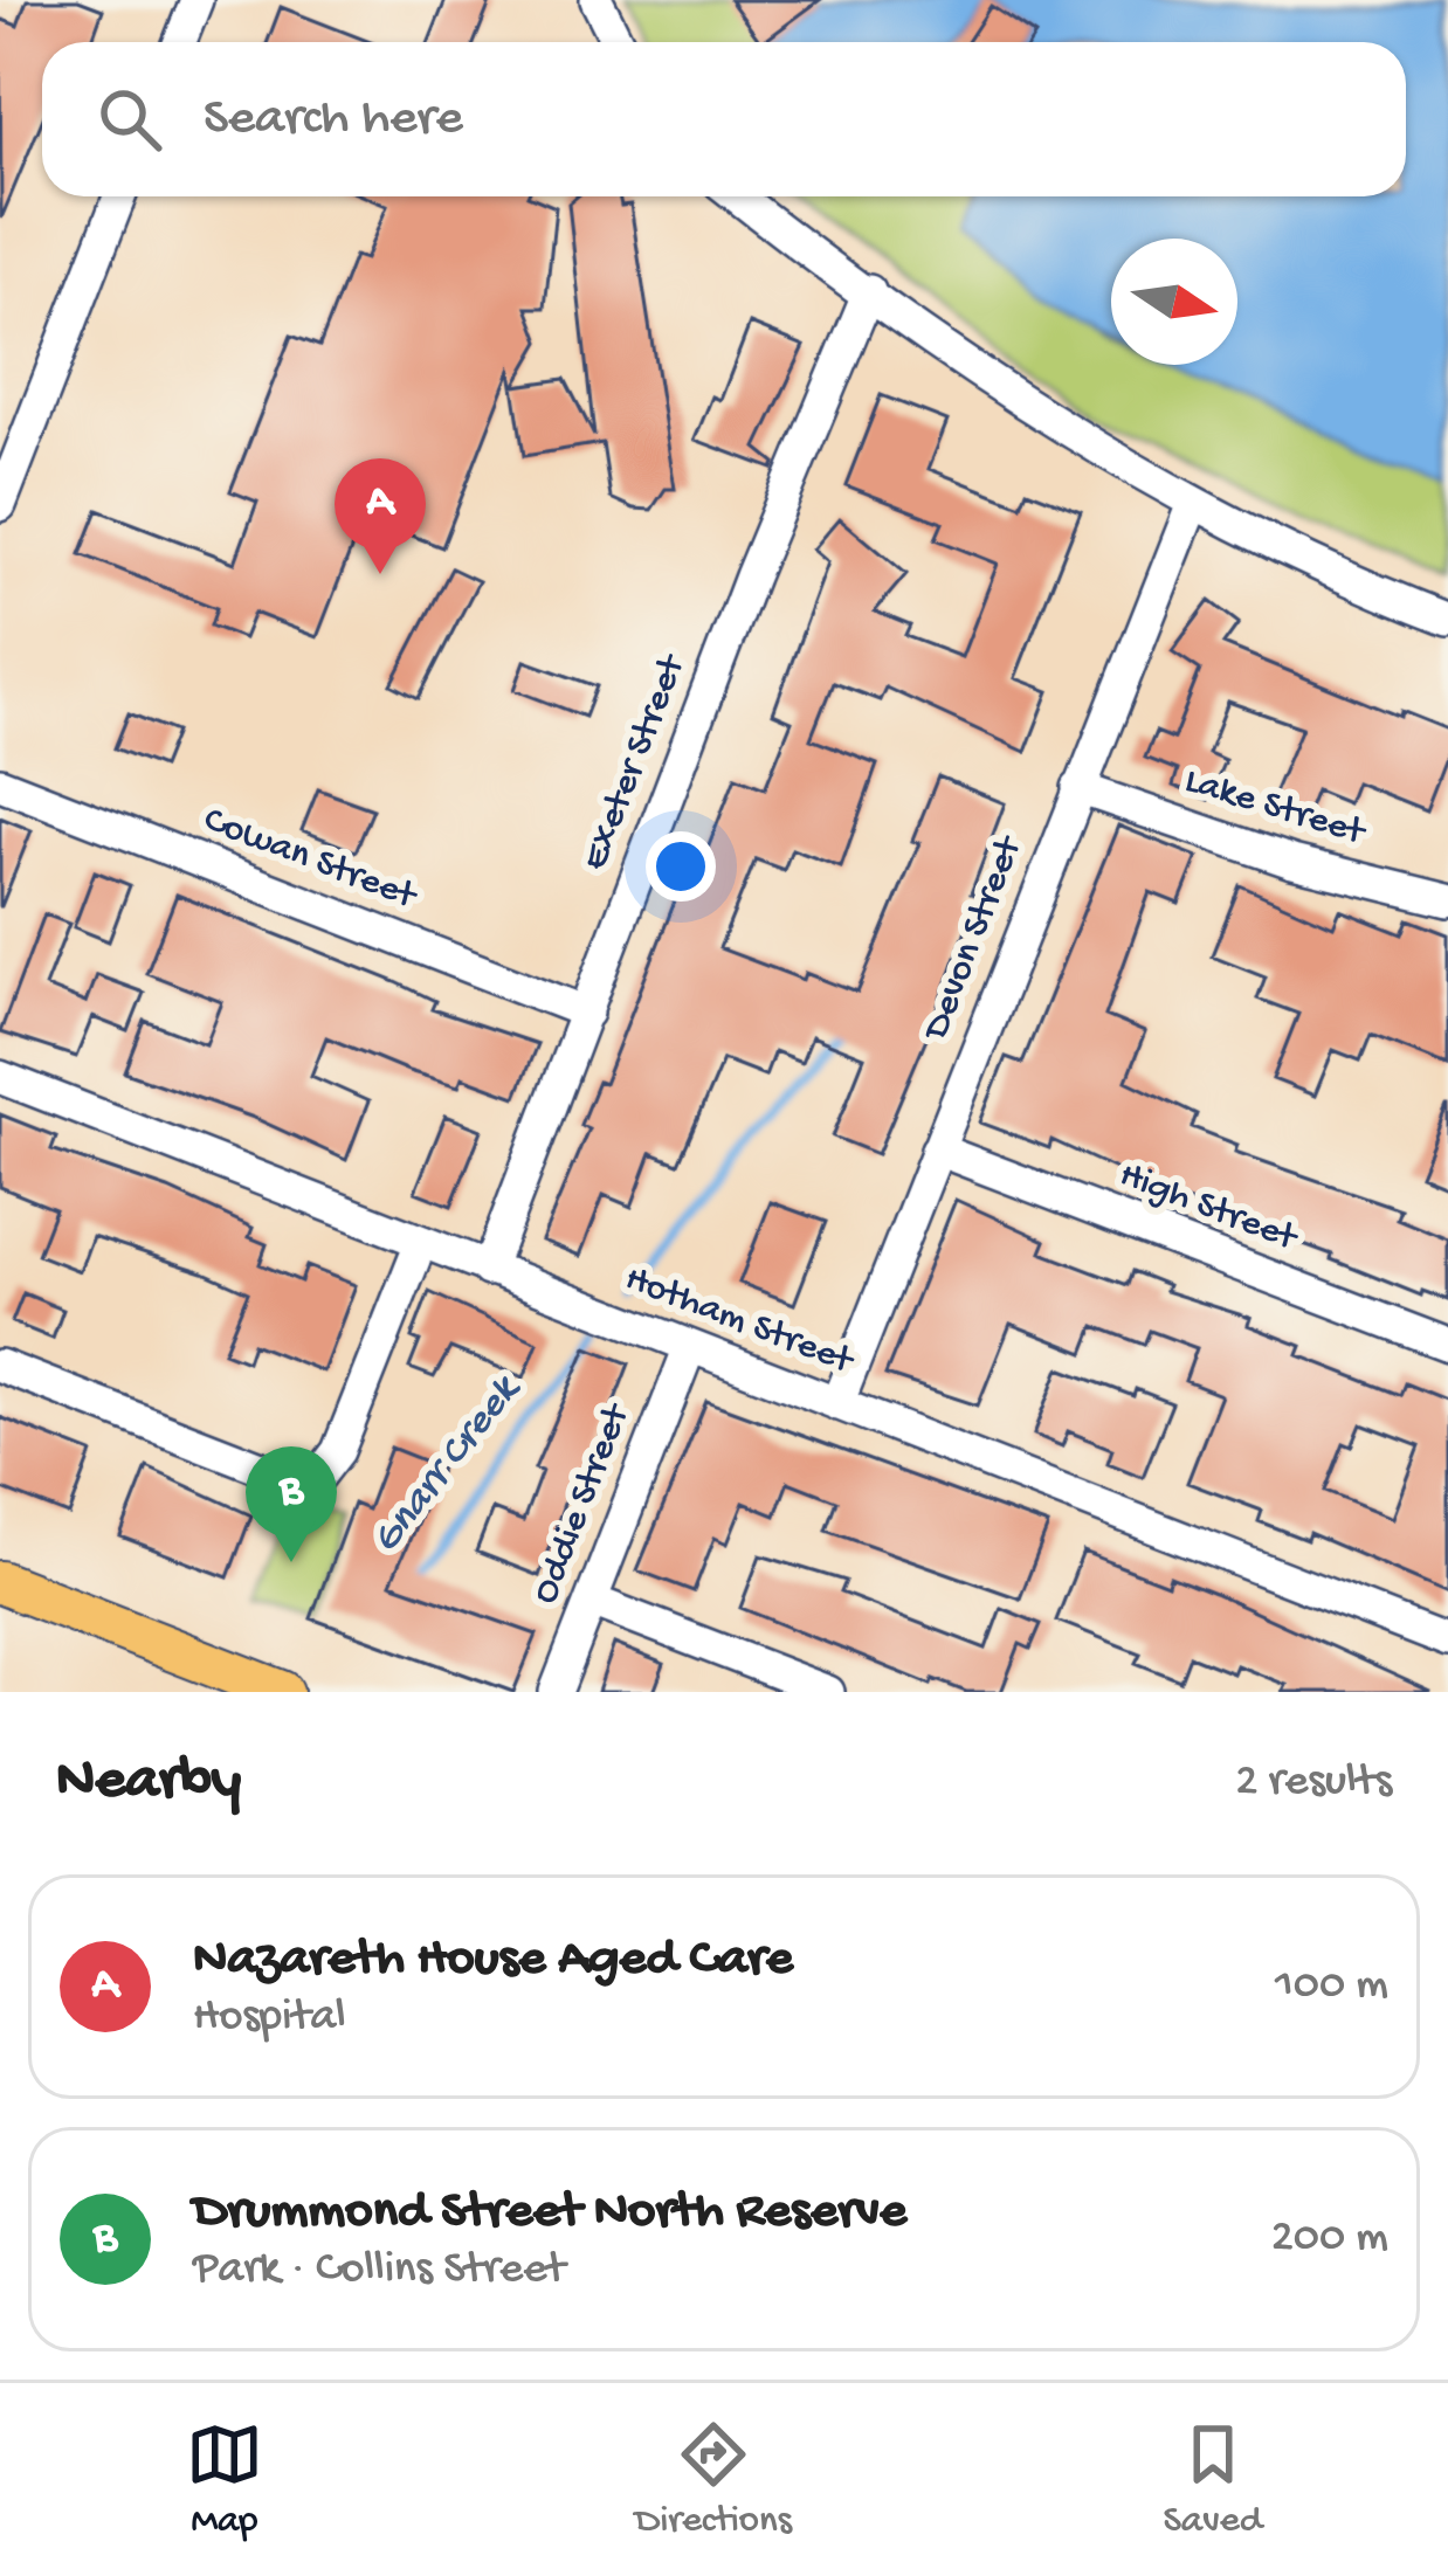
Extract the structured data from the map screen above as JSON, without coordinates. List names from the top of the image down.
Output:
{
  "streets": {
    "street": [
      "Exeter Street",
      "Lake Street",
      "Cowan Street",
      "Devon Street",
      "High Street",
      "Hotham Street",
      "Oddie Street"
    ]
  },
  "crossings": [
    ["Exeter Street", "Cowan Street"],
    ["Exeter Street", "Hotham Street"],
    ["Lake Street", "Devon Street"],
    ["Devon Street", "High Street"],
    ["Devon Street", "Hotham Street"],
    ["Hotham Street", "Oddie Street"]
  ],
  "water": ["Gnarr Creek"],
  "north": "right",
  "page": {
    "search": "Search here",
    "pins": ["A", "B"],
    "heading": ["Nearby", "2 results"],
    "list": [
      {
        "mark": "A",
        "name": "Nazareth House Aged Care",
        "note": "Hospital",
        "value": "100 m"
      },
      {
        "mark": "B",
        "name": "Drummond Street North Reserve",
        "note": "Park · Collins Street",
        "value": "200 m"
      }
    ],
    "nav": ["Map", "Directions", "Saved"]
  }
}
